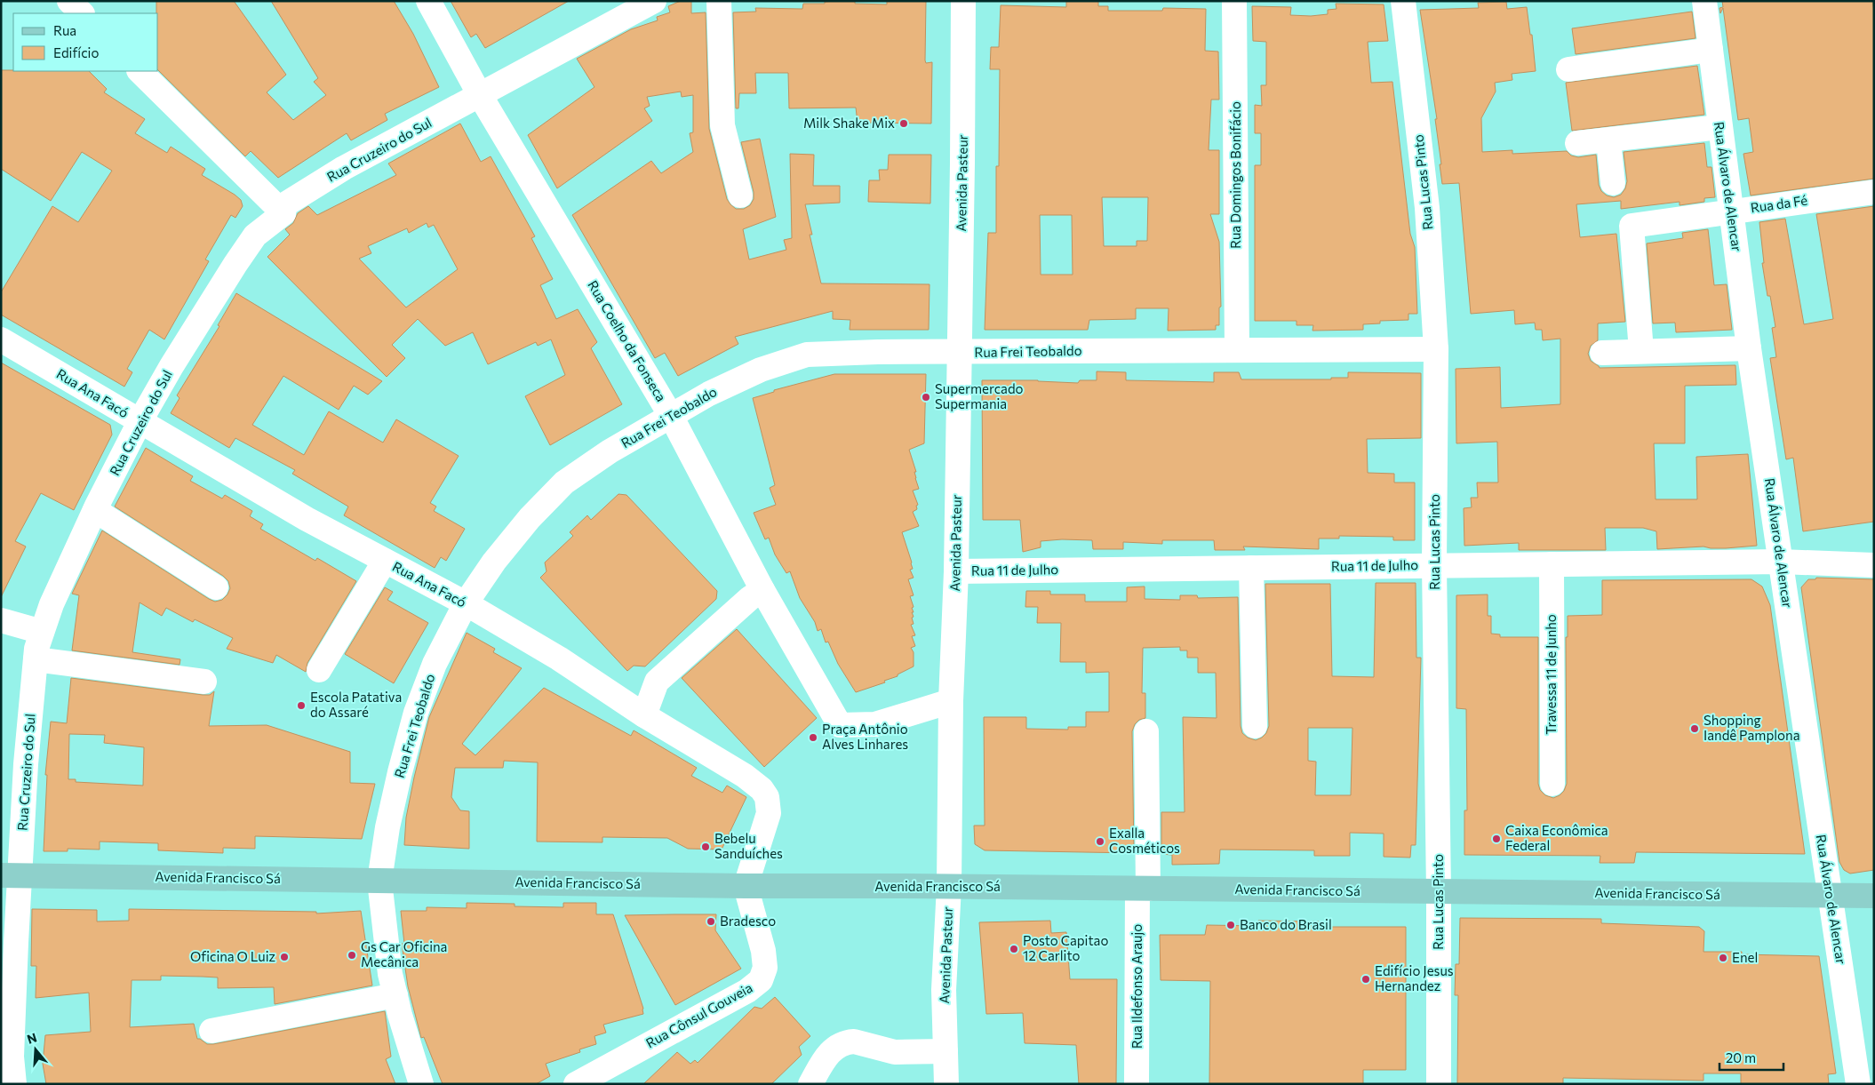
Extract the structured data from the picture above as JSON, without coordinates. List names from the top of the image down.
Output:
{
  "streets": {
    "main road": ["Avenida Francisco Sá"],
    "street": [
      "Rua Cruzeiro do Sul",
      "Rua Domingos Bonifácio",
      "Rua Lucas Pinto",
      "Avenida Pasteur",
      "Rua Álvaro de Alencar",
      "Rua da Fé",
      "Rua Coelho da Fonseca",
      "Rua Frei Teobaldo",
      "Rua Ana Facó",
      "Rua 11 de Julho",
      "Travessa 11 de Junho",
      "Rua Ildefonso Araujo",
      "Rua Cônsul Gouveia"
    ]
  },
  "crossings": [
    ["Rua Cruzeiro do Sul", "Rua Coelho da Fonseca"],
    ["Rua Cruzeiro do Sul", "Rua Ana Facó"],
    ["Rua Cruzeiro do Sul", "Avenida Francisco Sá"],
    ["Rua Domingos Bonifácio", "Rua Frei Teobaldo"],
    ["Rua Lucas Pinto", "Rua Frei Teobaldo"],
    ["Rua Lucas Pinto", "Rua 11 de Julho"],
    ["Rua Lucas Pinto", "Avenida Francisco Sá"],
    ["Avenida Pasteur", "Rua Coelho da Fonseca"],
    ["Avenida Pasteur", "Rua Frei Teobaldo"],
    ["Avenida Pasteur", "Rua 11 de Julho"],
    ["Avenida Pasteur", "Avenida Francisco Sá"],
    ["Rua Álvaro de Alencar", "Rua da Fé"],
    ["Rua Álvaro de Alencar", "Rua 11 de Julho"],
    ["Rua Álvaro de Alencar", "Avenida Francisco Sá"],
    ["Rua Coelho da Fonseca", "Rua Frei Teobaldo"],
    ["Rua Frei Teobaldo", "Rua Ana Facó"],
    ["Rua Frei Teobaldo", "Avenida Francisco Sá"],
    ["Rua Ana Facó", "Avenida Francisco Sá"],
    ["Rua Ana Facó", "Rua Cônsul Gouveia"],
    ["Rua 11 de Julho", "Travessa 11 de Junho"],
    ["Avenida Francisco Sá", "Rua Ildefonso Araujo"],
    ["Avenida Francisco Sá", "Rua Cônsul Gouveia"]
  ],
  "places": [
    "Milk Shake Mix",
    "Supermercado Supermania",
    "Escola Patativa do Assaré",
    "Shopping Iandê Pamplona",
    "Praça Antônio Alves Linhares",
    "Caixa Econômica Federal",
    "Exalla Cosméticos",
    "Bebelu Sanduíches",
    "Bradesco",
    "Banco do Brasil",
    "Posto Capitao 12 Carlito",
    "Gs Car Oficina Mecânica",
    "Oficina O Luiz",
    "Enel",
    "Edifício Jesus Hernandez"
  ],
  "legend": ["Rua", "Edifício"],
  "scale_bar": "20 m",
  "north": "top"
}
